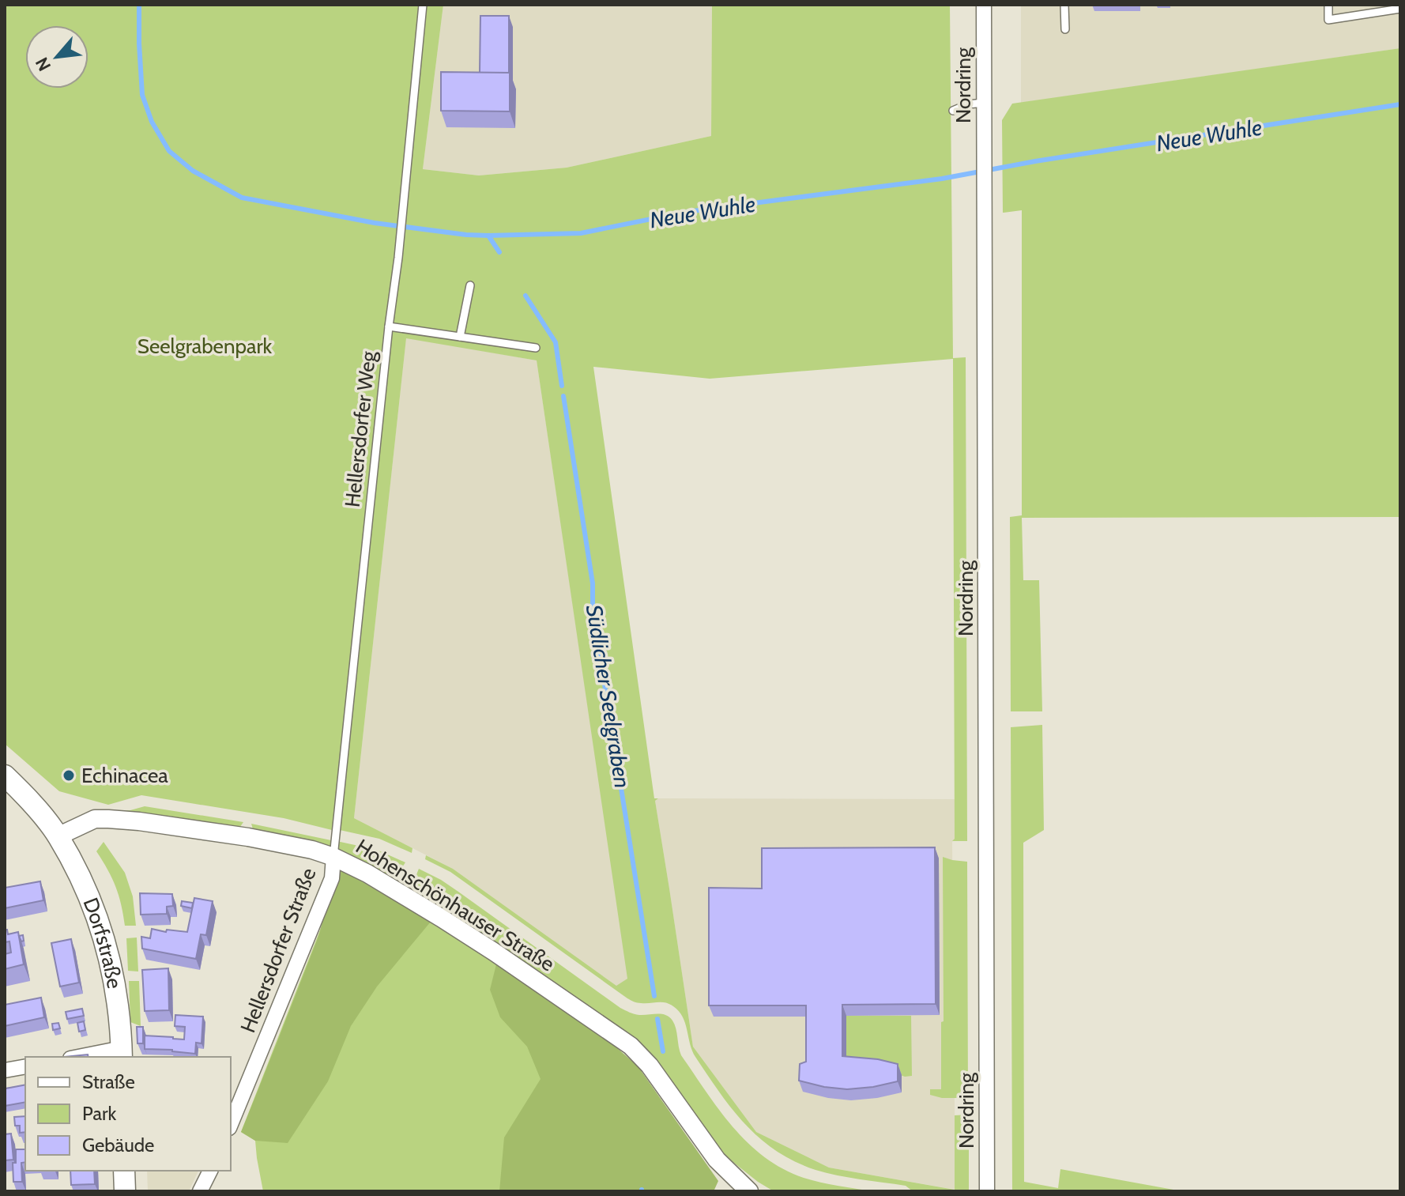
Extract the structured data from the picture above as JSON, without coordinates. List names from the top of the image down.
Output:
{
  "streets": {
    "main road": ["Dorfstraße"],
    "street": ["Nordring", "Hohenschönhauser Straße", "Hellersdorfer Straße"],
    "lane": ["Hellersdorfer Weg"]
  },
  "crossings": [
    ["Hellersdorfer Weg", "Hohenschönhauser Straße"],
    ["Hellersdorfer Weg", "Hellersdorfer Straße"],
    ["Hohenschönhauser Straße", "Dorfstraße"],
    ["Hohenschönhauser Straße", "Hellersdorfer Straße"]
  ],
  "water": ["Neue Wuhle", "Südlicher Seelgraben"],
  "parks": ["Seelgrabenpark"],
  "places": ["Echinacea"],
  "legend": ["Straße", "Park", "Gebäude"],
  "north": "bottom left"
}
